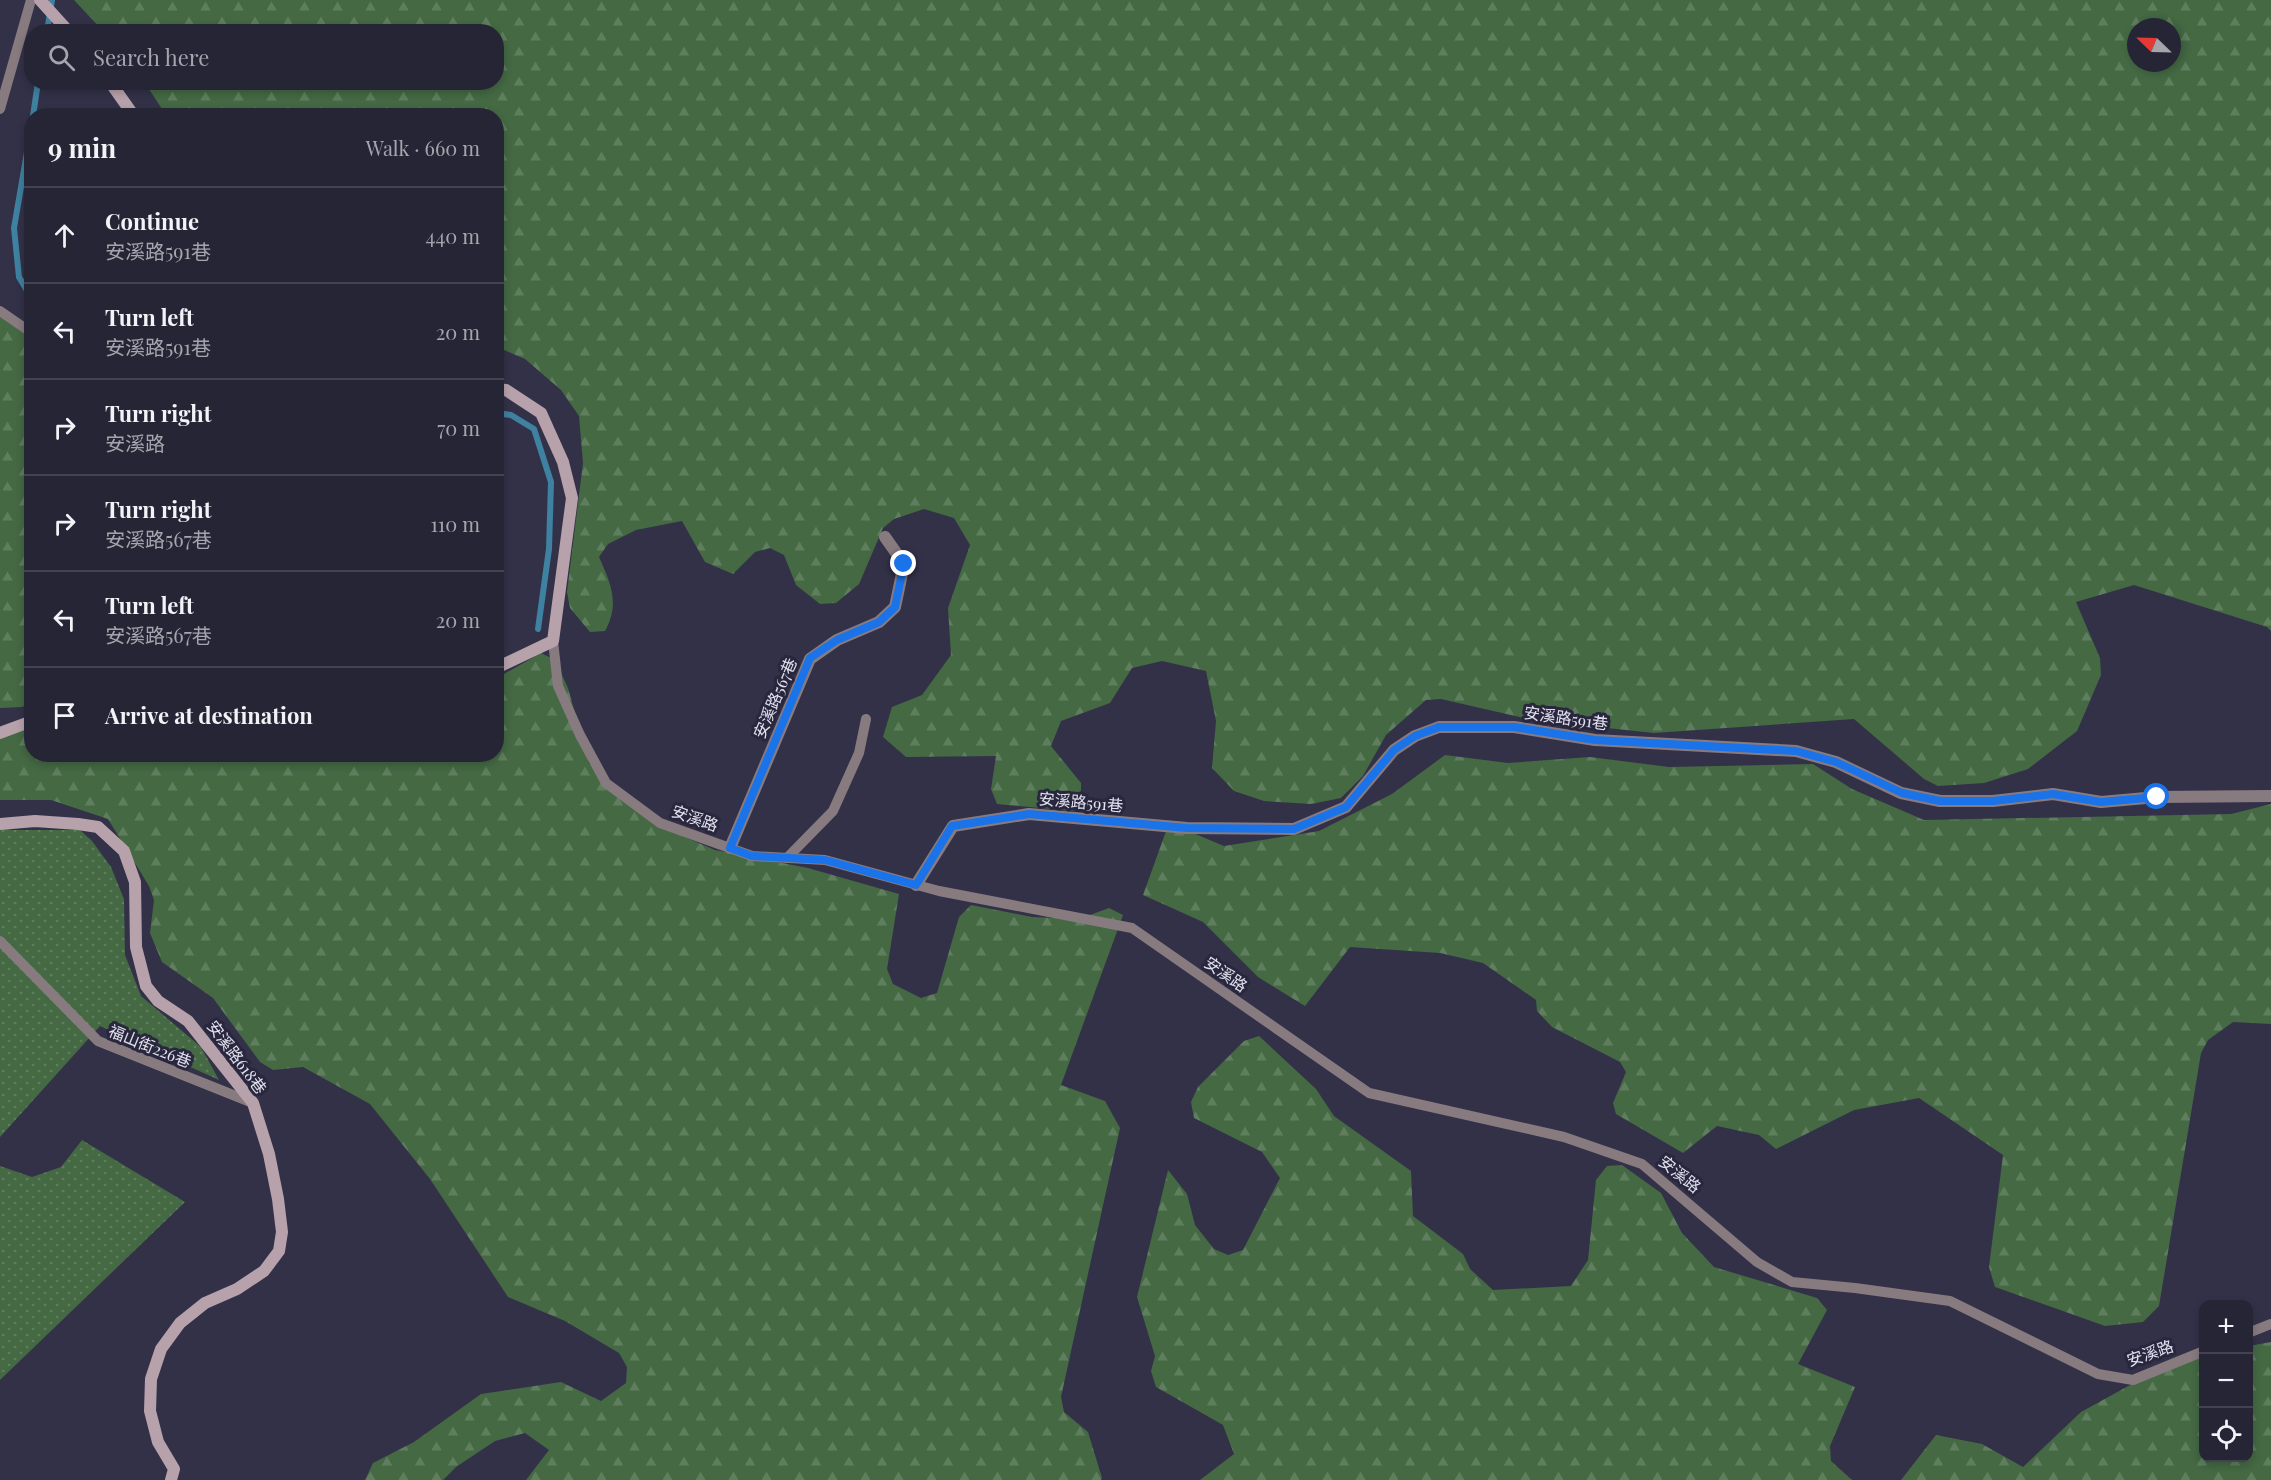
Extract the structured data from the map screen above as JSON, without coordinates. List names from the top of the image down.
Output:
{
  "streets": {
    "street": [
      "安溪路567巷",
      "安溪路591巷",
      "安溪路",
      "安溪路618巷"
    ],
    "lane": ["福山街226巷"]
  },
  "crossings": [
    ["安溪路567巷", "安溪路"],
    ["安溪路591巷", "安溪路"],
    ["福山街226巷", "安溪路618巷"]
  ],
  "north": "top left",
  "page": {
    "search": "Search here",
    "heading": ["9 min", "Walk · 660 m"],
    "list": [
      ["Continue", "安溪路591巷", "440 m"],
      ["Turn left", "安溪路591巷", "20 m"],
      ["Turn right", "安溪路", "70 m"],
      ["Turn right", "安溪路567巷", "110 m"],
      ["Turn left", "安溪路567巷", "20 m"],
      "Arrive at destination"
    ],
    "map_buttons": ["+", "−"]
  }
}
